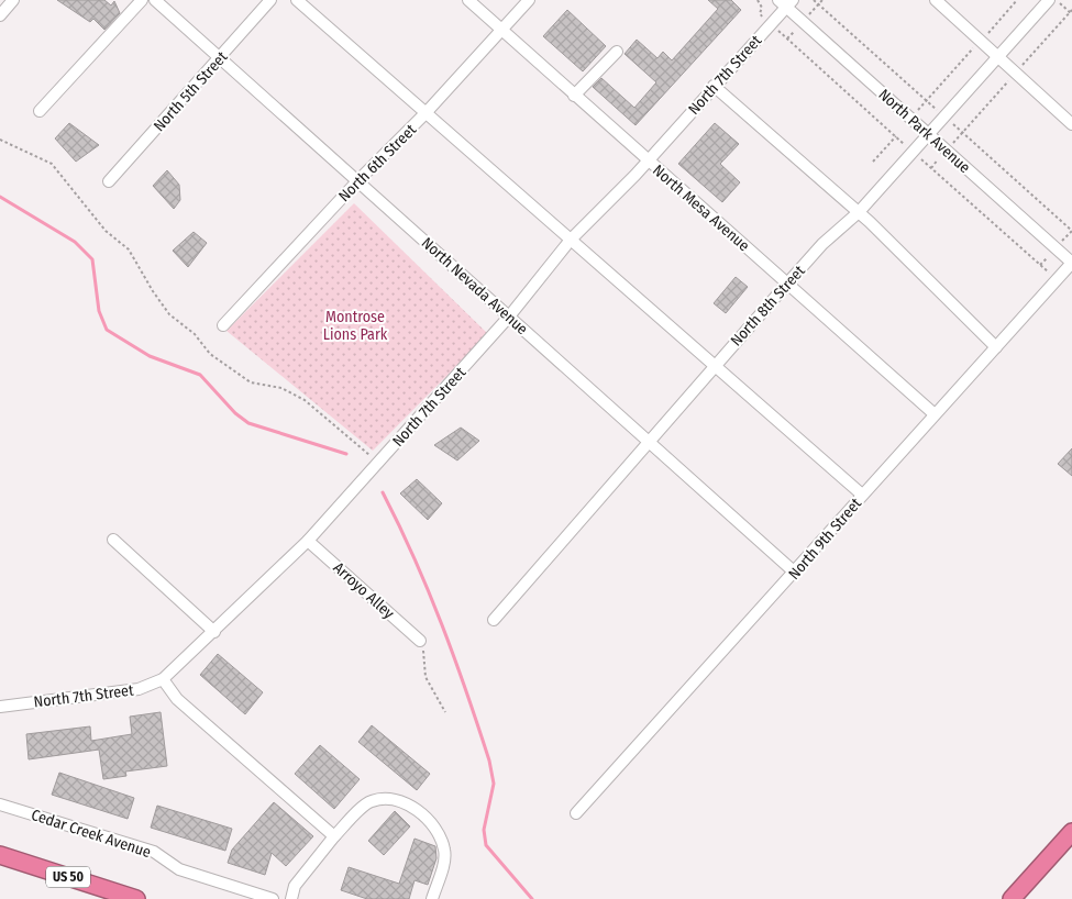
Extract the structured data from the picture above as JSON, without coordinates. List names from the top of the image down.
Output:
{
  "streets": {
    "highway": ["US 50"],
    "street": [
      "North 7th Street",
      "North 5th Street",
      "North Park Avenue",
      "North 6th Street",
      "North Mesa Avenue",
      "North Nevada Avenue",
      "North 8th Street",
      "North 9th Street",
      "Arroyo Alley",
      "Cedar Creek Avenue"
    ]
  },
  "crossings": [
    ["North 7th Street", "North Park Avenue"],
    ["North 7th Street", "North Mesa Avenue"],
    ["North 7th Street", "North Nevada Avenue"],
    ["North 7th Street", "Arroyo Alley"],
    ["North 5th Street", "North Nevada Avenue"],
    ["North Park Avenue", "North 8th Street"],
    ["North Park Avenue", "North 9th Street"],
    ["North 6th Street", "North Mesa Avenue"],
    ["North 6th Street", "North Nevada Avenue"],
    ["North Mesa Avenue", "North 8th Street"],
    ["North Mesa Avenue", "North 9th Street"],
    ["North Nevada Avenue", "North 8th Street"],
    ["North Nevada Avenue", "North 9th Street"]
  ],
  "parks": ["Montrose Lions Park"]
}
